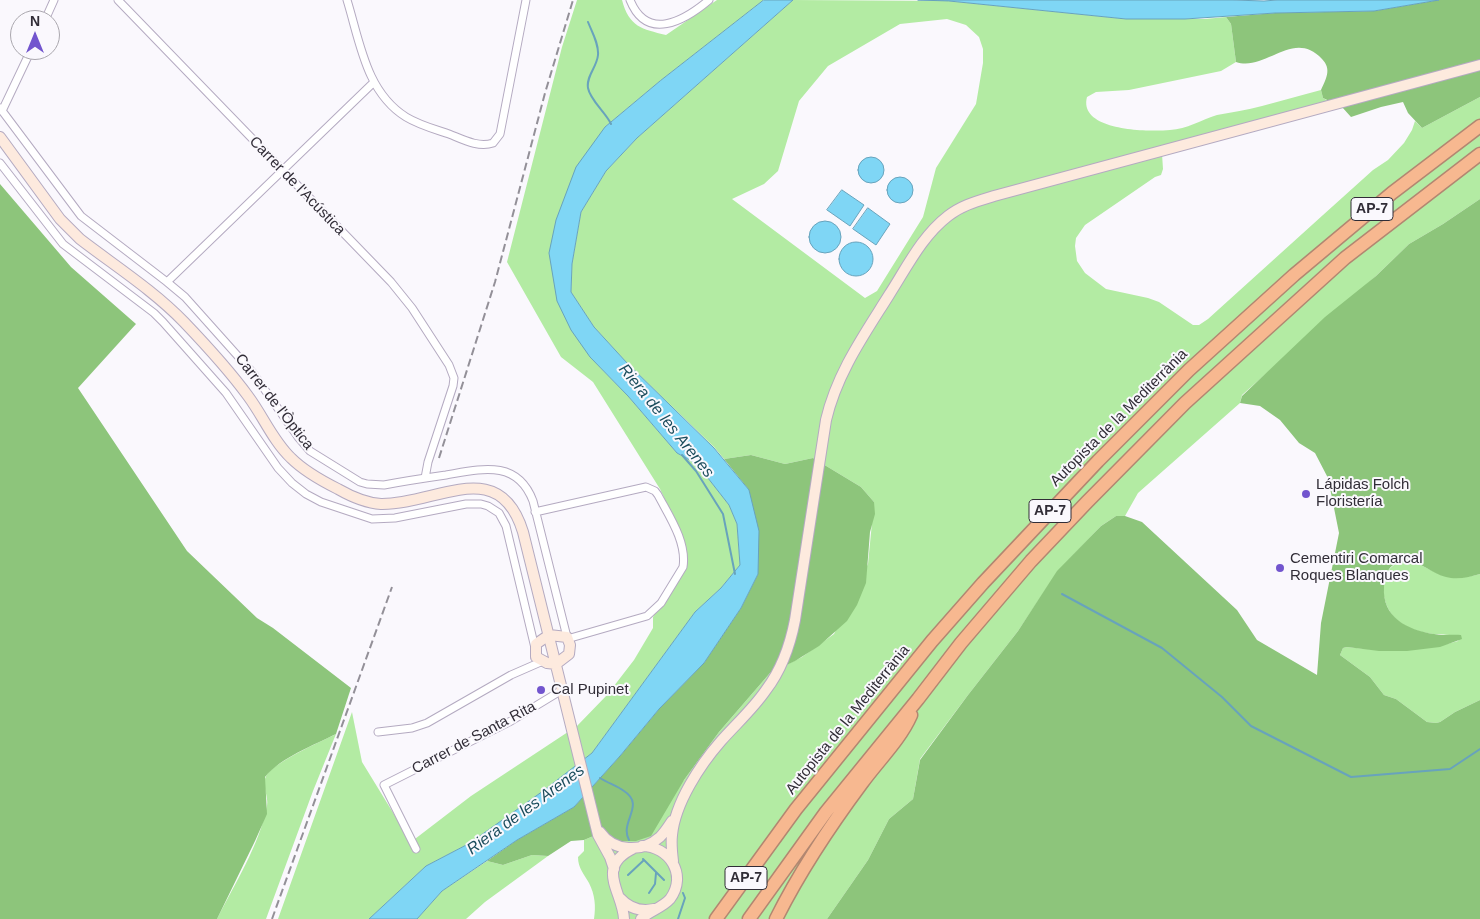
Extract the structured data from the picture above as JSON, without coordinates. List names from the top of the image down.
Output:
{
  "streets": {
    "highway": ["AP-7", "Autopista de la Mediterrània"],
    "street": ["Carrer de l'Acústica", "Carrer de l'Òptica", "Carrer de Santa Rita"]
  },
  "crossings": [
    ["Carrer de l'Acústica", "Carrer de l'Òptica"]
  ],
  "water": ["Riera de les Arenes"],
  "places": ["Lápidas Folch Floristería", "Cementiri Comarcal Roques Blanques", "Cal Pupinet"],
  "north": "top"
}
